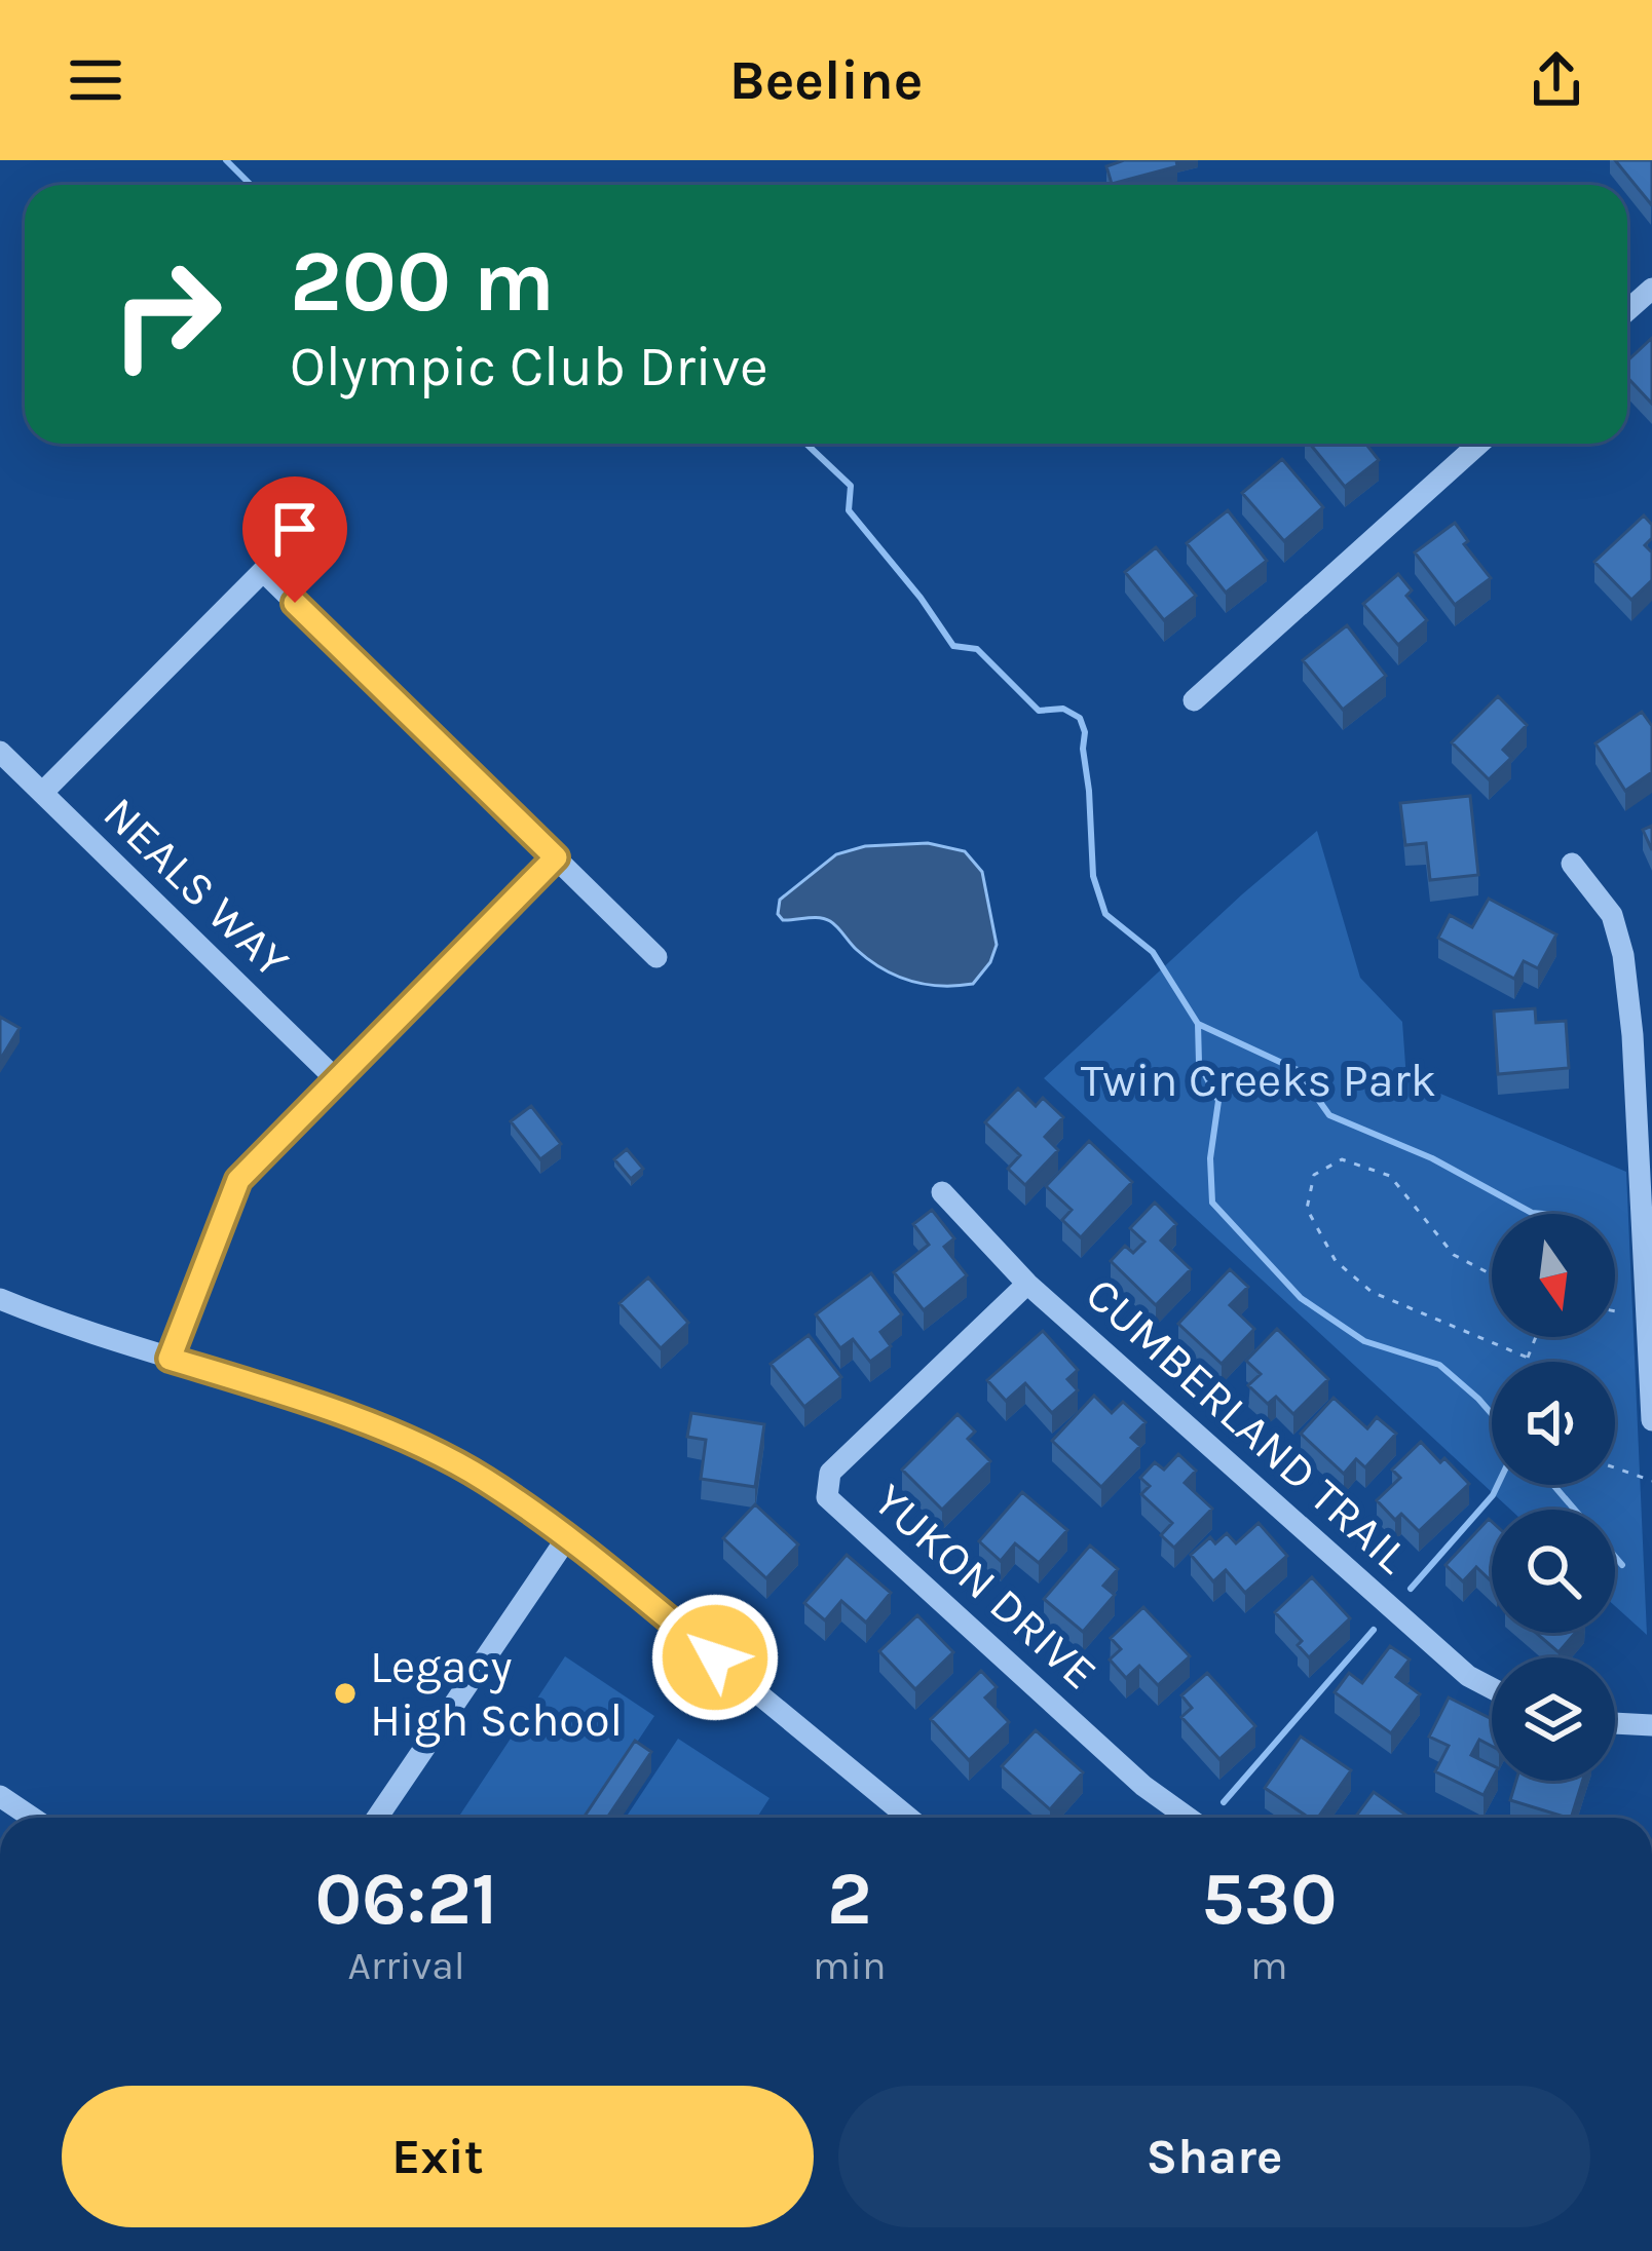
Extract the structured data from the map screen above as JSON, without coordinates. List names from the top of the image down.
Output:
{
  "streets": {
    "street": ["NEALS WAY", "CUMBERLAND TRAIL", "YUKON DRIVE"]
  },
  "crossings": [
    ["CUMBERLAND TRAIL", "YUKON DRIVE"]
  ],
  "parks": ["Twin Creeks Park"],
  "places": ["Legacy High School"],
  "north": "bottom",
  "page": {
    "header": "Beeline",
    "turn": ["200 m", "Olympic Club Drive"],
    "eta": [
      "06:21",
      "Arrival",
      "2",
      "min",
      "530",
      "m"
    ],
    "buttons": ["Exit", "Share"]
  }
}
